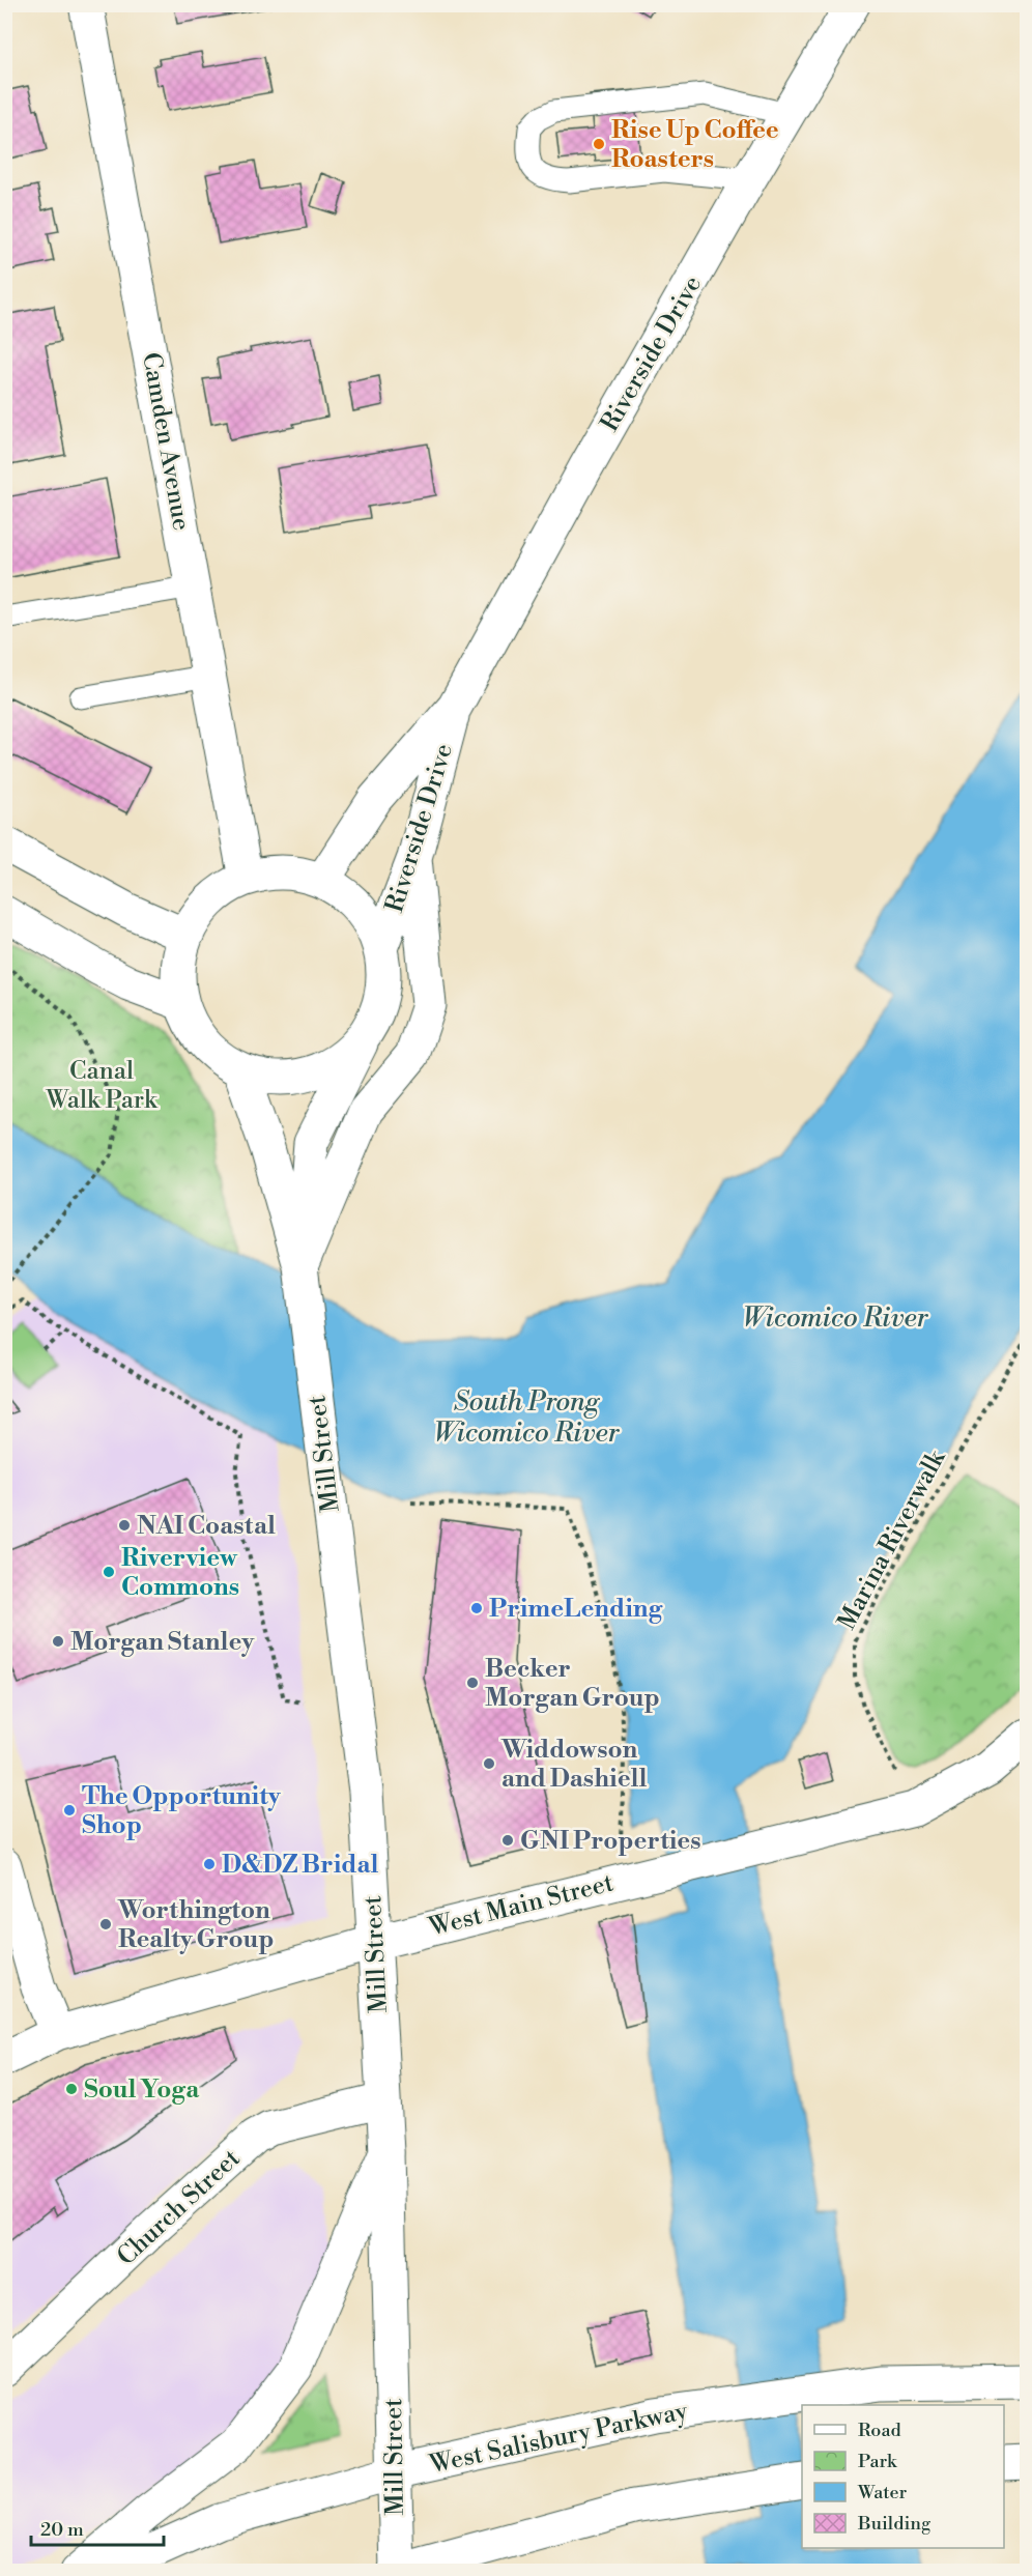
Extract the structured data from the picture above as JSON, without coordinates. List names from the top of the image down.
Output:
{
  "streets": {
    "main road": [
      "Riverside Drive",
      "Camden Avenue",
      "Mill Street",
      "West Main Street",
      "Church Street",
      "West Salisbury Parkway"
    ],
    "path": ["Marina Riverwalk"]
  },
  "crossings": [
    ["Riverside Drive", "Camden Avenue"],
    ["Riverside Drive", "Mill Street"],
    ["Camden Avenue", "Mill Street"],
    ["Mill Street", "West Main Street"],
    ["Mill Street", "Church Street"],
    ["Mill Street", "West Salisbury Parkway"]
  ],
  "water": ["Wicomico River", "South Prong Wicomico River"],
  "parks": ["Canal Walk Park"],
  "places": [
    "Rise Up Coffee Roasters",
    "NAI Coastal",
    "Riverview Commons",
    "PrimeLending",
    "Morgan Stanley",
    "Becker Morgan Group",
    "Widdowson and Dashiell",
    "The Opportunity Shop",
    "GNI Properties",
    "D&DZ Bridal",
    "Worthington Realty Group",
    "Soul Yoga"
  ],
  "legend": [
    "Road",
    "Park",
    "Water",
    "Building"
  ],
  "scale_bar": "20 m"
}
